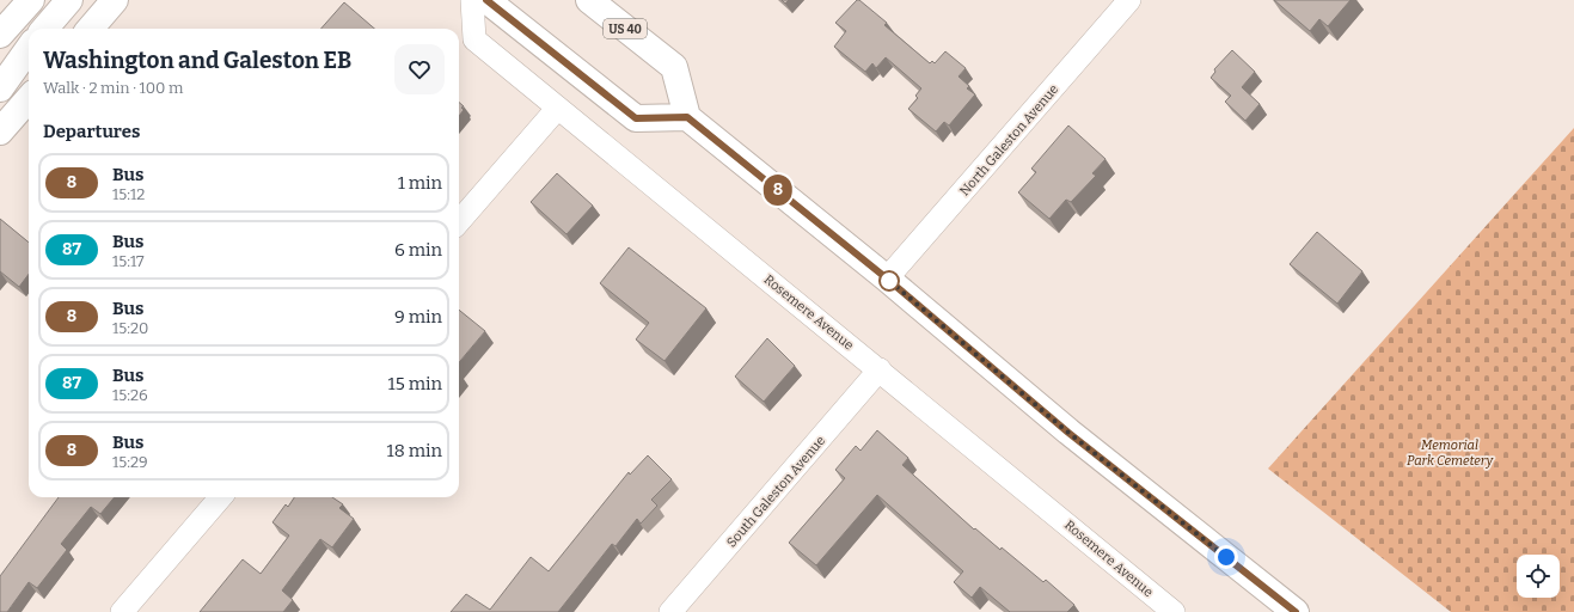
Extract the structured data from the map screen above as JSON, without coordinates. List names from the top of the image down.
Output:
{
  "streets": {
    "main road": ["US 40"],
    "street": ["North Galeston Avenue", "Rosemere Avenue", "South Galeston Avenue"]
  },
  "crossings": [
    ["Rosemere Avenue", "South Galeston Avenue"]
  ],
  "parks": ["Memorial Park Cemetery"],
  "lines": ["bus line 8"],
  "page": {
    "on_map": "8",
    "heading": [
      ["Washington and Galeston EB", "Walk · 2 min · 100 m"],
      "Departures"
    ],
    "list": [
      {
        "mark": "8",
        "name": "Bus",
        "note": "15:12",
        "value": "1 min"
      },
      {
        "mark": "87",
        "name": "Bus",
        "note": "15:17",
        "value": "6 min"
      },
      {
        "mark": "8",
        "name": "Bus",
        "note": "15:20",
        "value": "9 min"
      },
      {
        "mark": "87",
        "name": "Bus",
        "note": "15:26",
        "value": "15 min"
      },
      {
        "mark": "8",
        "name": "Bus",
        "note": "15:29",
        "value": "18 min"
      }
    ]
  }
}
